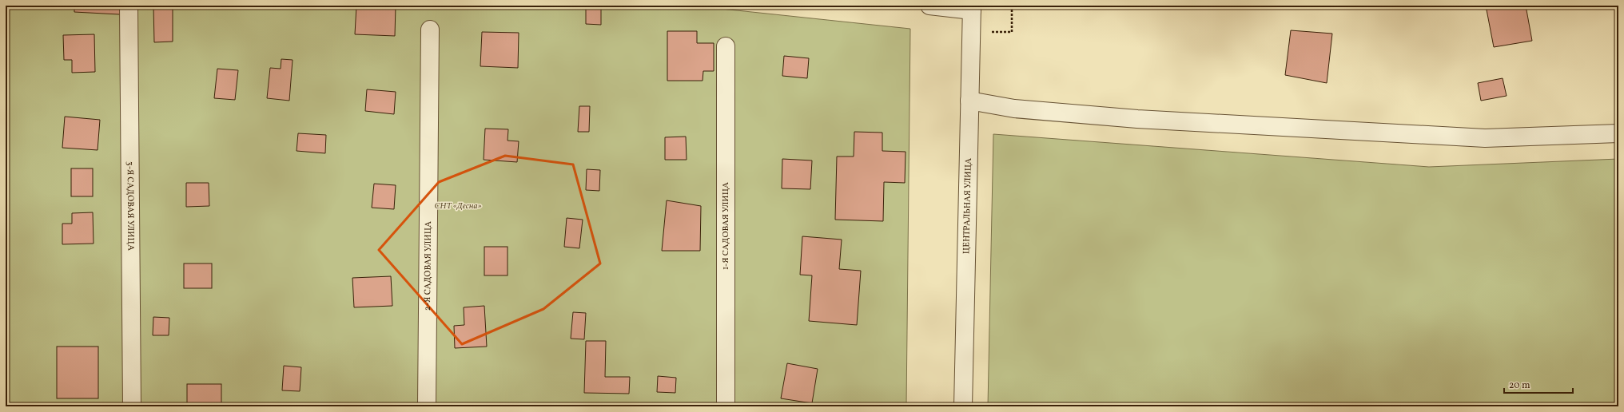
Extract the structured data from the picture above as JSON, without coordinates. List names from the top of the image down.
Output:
{
  "streets": {
    "street": [
      "3-Я САДОВАЯ УЛИЦА",
      "ЦЕНТРАЛЬНАЯ УЛИЦА",
      "1-Я САДОВАЯ УЛИЦА",
      "2-Я САДОВАЯ УЛИЦА"
    ]
  },
  "parks": ["СНТ «Десна»"],
  "scale_bar": "20 m"
}
